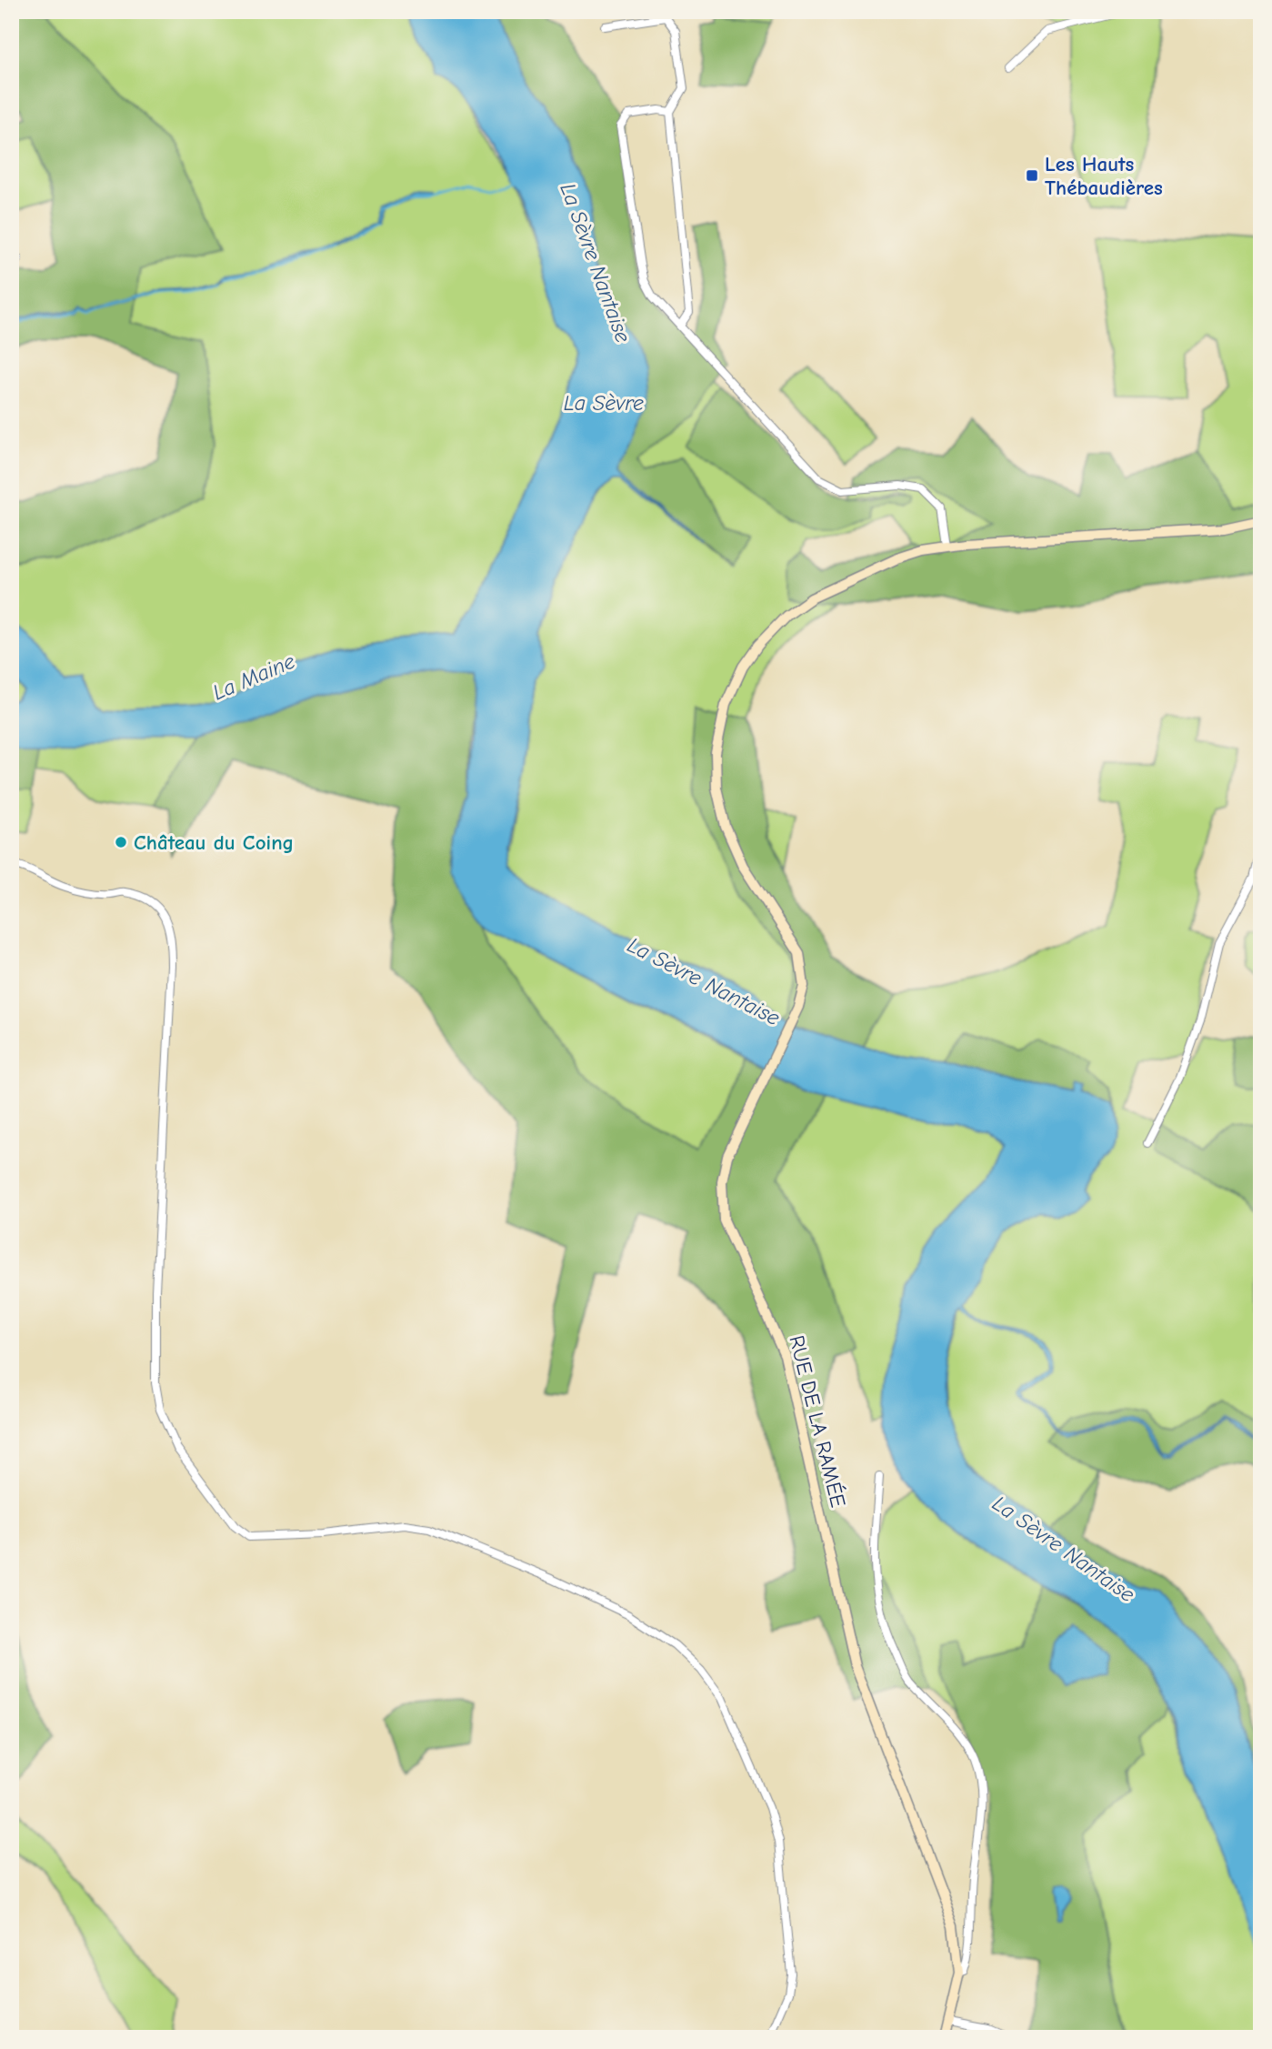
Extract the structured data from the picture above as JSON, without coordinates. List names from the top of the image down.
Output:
{
  "streets": {
    "main road": ["RUE DE LA RAMÉE"]
  },
  "water": ["La Sèvre Nantaise", "La Sèvre", "La Maine"],
  "places": {
    "transit": ["Les Hauts Thébaudières"],
    "other": ["Château du Coing"]
  }
}
